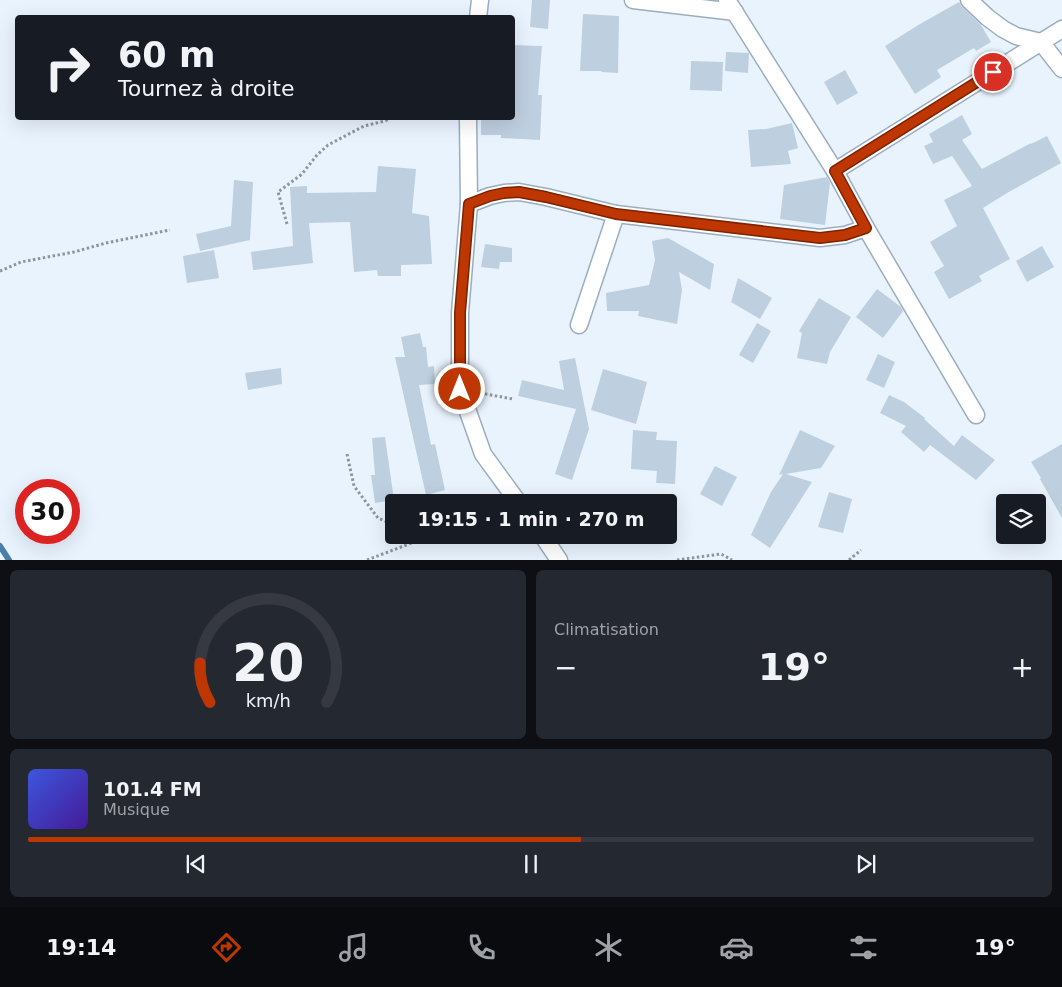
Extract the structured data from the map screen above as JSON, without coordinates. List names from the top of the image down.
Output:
{
  "page": {
    "turn": ["60 m", "Tournez à droite"],
    "limit": "30",
    "trip": "19:15 · 1 min · 270 m",
    "tile": "Climatisation",
    "heat": ["−", "19°", "+"],
    "song": ["101.4 FM", "Musique"],
    "tabs": ["19:14", "19°"],
    "gauge": ["20", "km/h"]
  }
}
